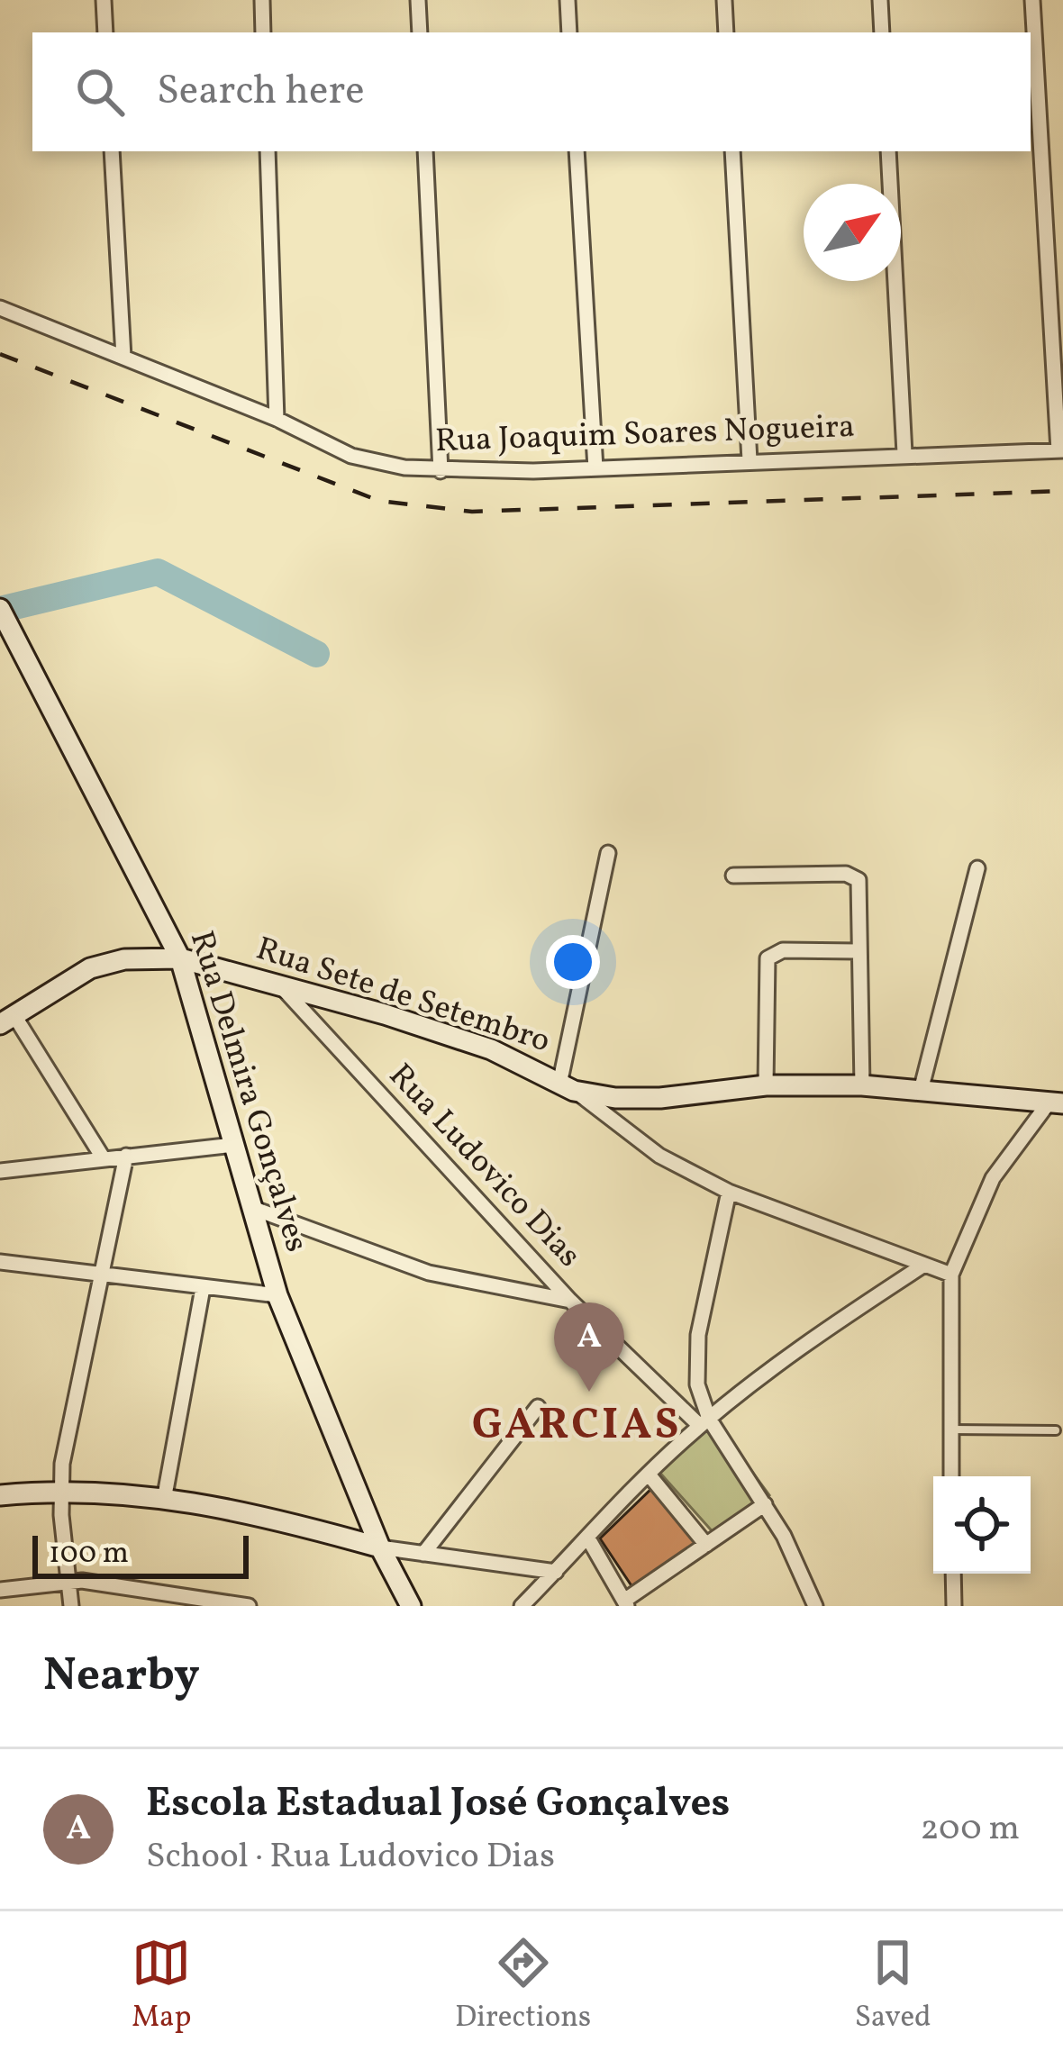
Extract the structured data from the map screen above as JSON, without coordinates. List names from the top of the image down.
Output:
{
  "streets": {
    "street": [
      "Rua Joaquim Soares Nogueira",
      "Rua Sete de Setembro",
      "Rua Delmira Gonçalves",
      "Rua Ludovico Dias"
    ]
  },
  "crossings": [
    ["Rua Sete de Setembro", "Rua Delmira Gonçalves"],
    ["Rua Sete de Setembro", "Rua Ludovico Dias"]
  ],
  "districts": ["GARCIAS"],
  "scale_bar": "100 m",
  "north": "top right",
  "page": {
    "search": "Search here",
    "pins": "A",
    "scale": "100 m",
    "heading": "Nearby",
    "list": [
      {
        "mark": "A",
        "name": "Escola Estadual José Gonçalves",
        "note": "School · Rua Ludovico Dias",
        "value": "200 m"
      }
    ],
    "nav": ["Map", "Directions", "Saved"]
  }
}
